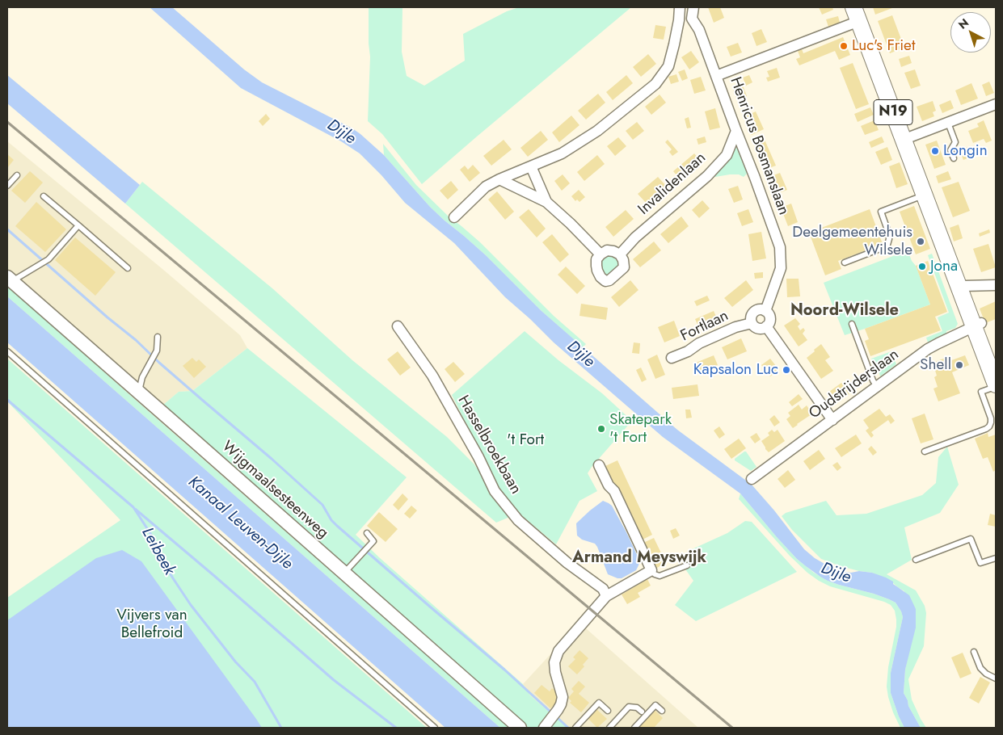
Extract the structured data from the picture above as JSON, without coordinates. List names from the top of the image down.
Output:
{
  "streets": {
    "main road": ["N19"],
    "street": [
      "Henricus Bosmanslaan",
      "Invalidenlaan",
      "Fortlaan",
      "Oudstrijderslaan",
      "Hasselbroekbaan",
      "Wijgmaalsesteenweg"
    ]
  },
  "crossings": [
    ["N19", "Oudstrijderslaan"],
    ["Henricus Bosmanslaan", "Invalidenlaan"],
    ["Henricus Bosmanslaan", "Fortlaan"]
  ],
  "districts": ["Noord-Wilsele", "Armand Meyswijk"],
  "water": ["Dijle", "Kanaal Leuven-Dijle", "Leibeek"],
  "parks": ["'t Fort", "Vijvers van Bellefroid"],
  "places": [
    "Luc's Friet",
    "Longin",
    "Deelgemeentehuis Wilsele",
    "Jona",
    "Shell",
    "Kapsalon Luc",
    "Skatepark 't Fort"
  ],
  "north": "top left"
}
